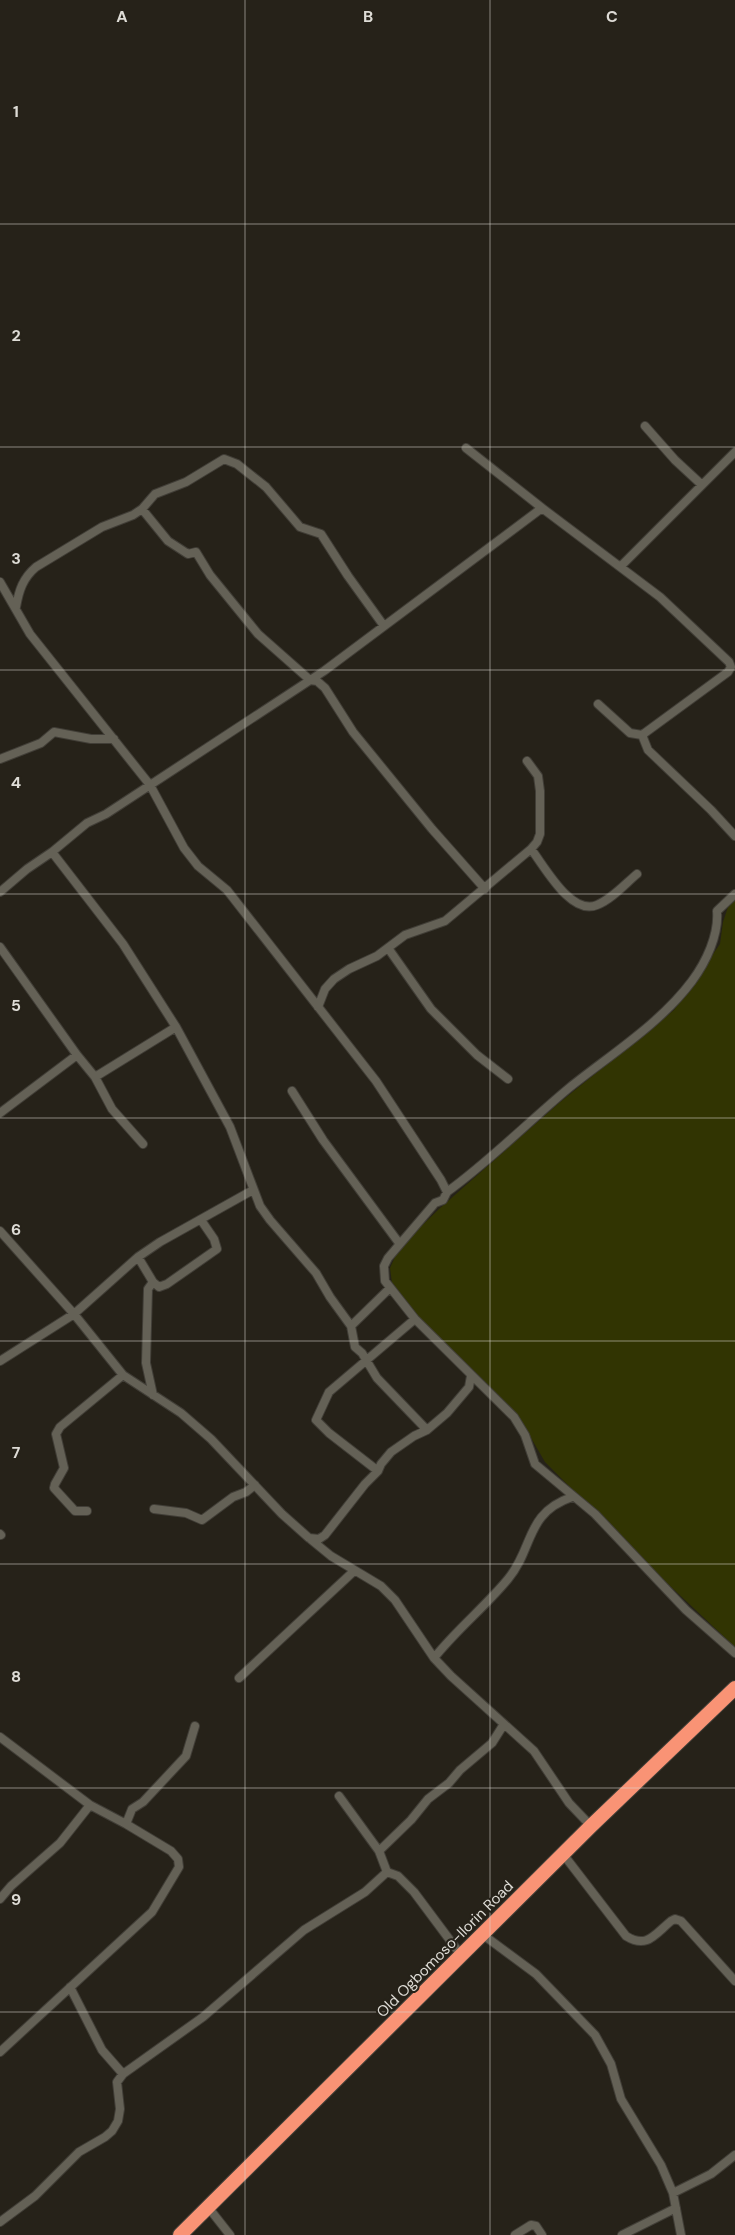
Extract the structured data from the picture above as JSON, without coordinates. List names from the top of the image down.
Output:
{
  "streets": {
    "highway": ["Old Ogbomoso-Ilorin Road"]
  },
  "grid": {
    "columns": ["A", "B", "C"],
    "rows": [
      "1",
      "2",
      "3",
      "4",
      "5",
      "6",
      "7",
      "8",
      "9"
    ]
  }
}
